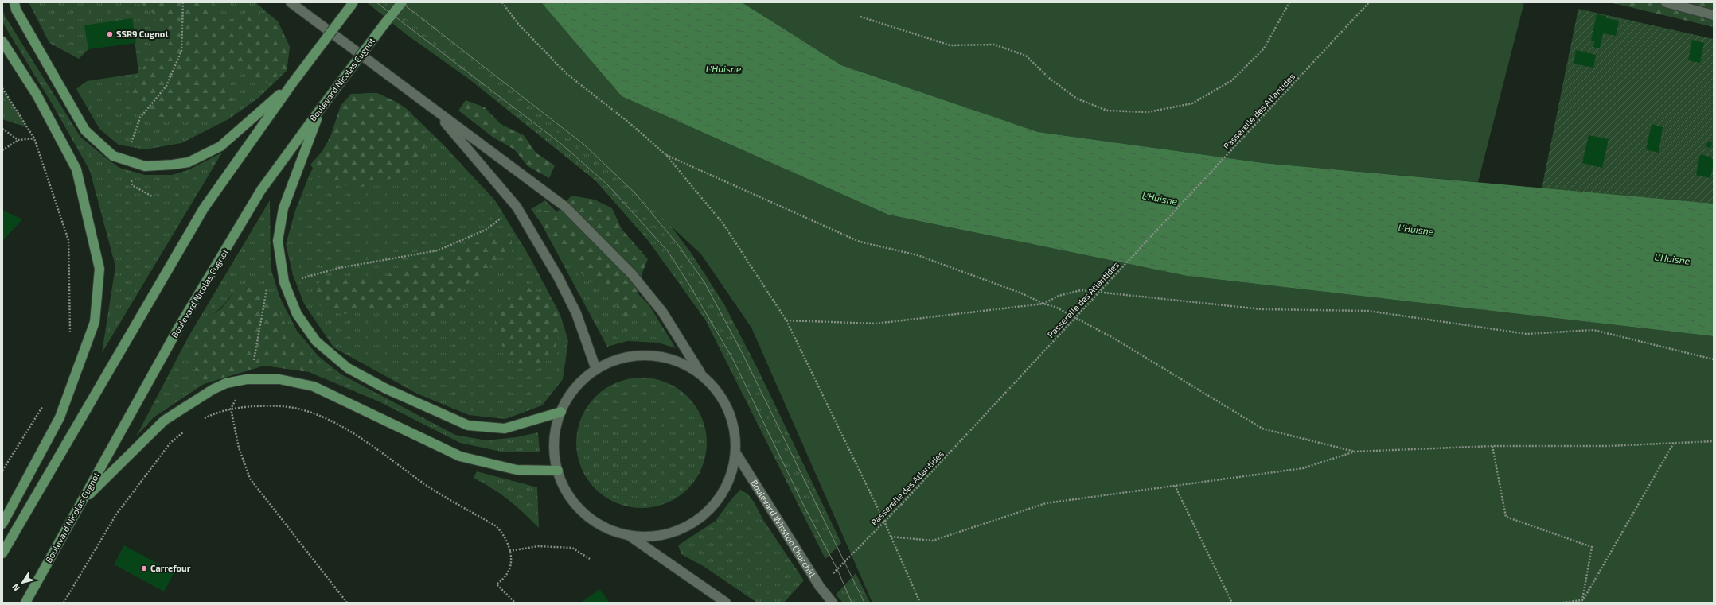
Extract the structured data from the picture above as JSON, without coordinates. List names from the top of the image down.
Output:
{
  "streets": {
    "main road": ["Boulevard Nicolas Cugnot"],
    "street": ["Boulevard Winston Churchill"],
    "path": ["Passerelle des Atlantides"]
  },
  "crossings": [
    ["Passerelle des Atlantides", "Boulevard Winston Churchill"]
  ],
  "water": ["L'Huisne"],
  "places": ["SSR9 Cugnot", "Carrefour"],
  "north": "bottom left"
}
